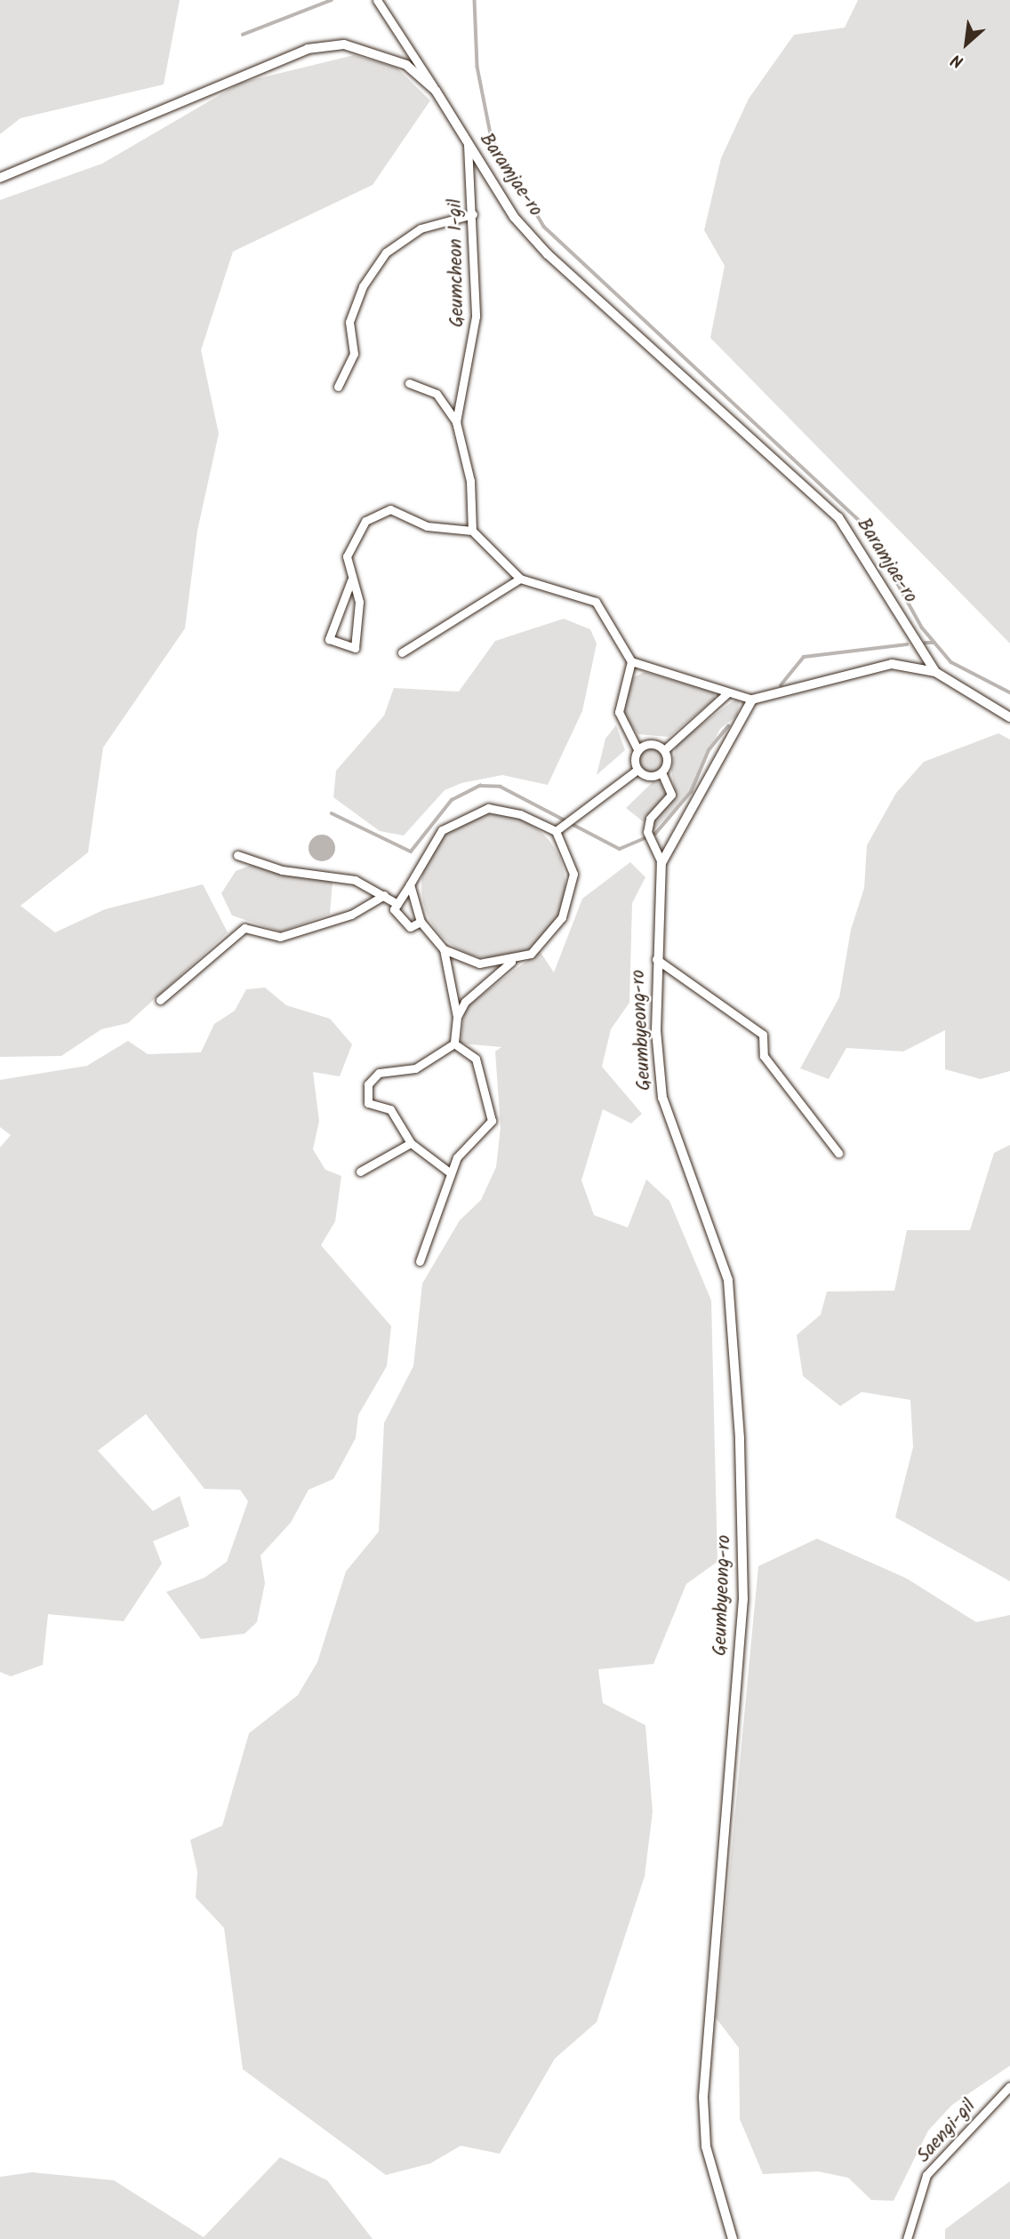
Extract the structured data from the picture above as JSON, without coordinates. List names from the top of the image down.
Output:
{
  "streets": {
    "street": [
      "Baramjae-ro",
      "Geumcheon 1-gil",
      "Geumbyeong-ro",
      "Saengi-gil"
    ]
  },
  "crossings": [
    ["Baramjae-ro", "Geumcheon 1-gil"]
  ],
  "north": "bottom left"
}
